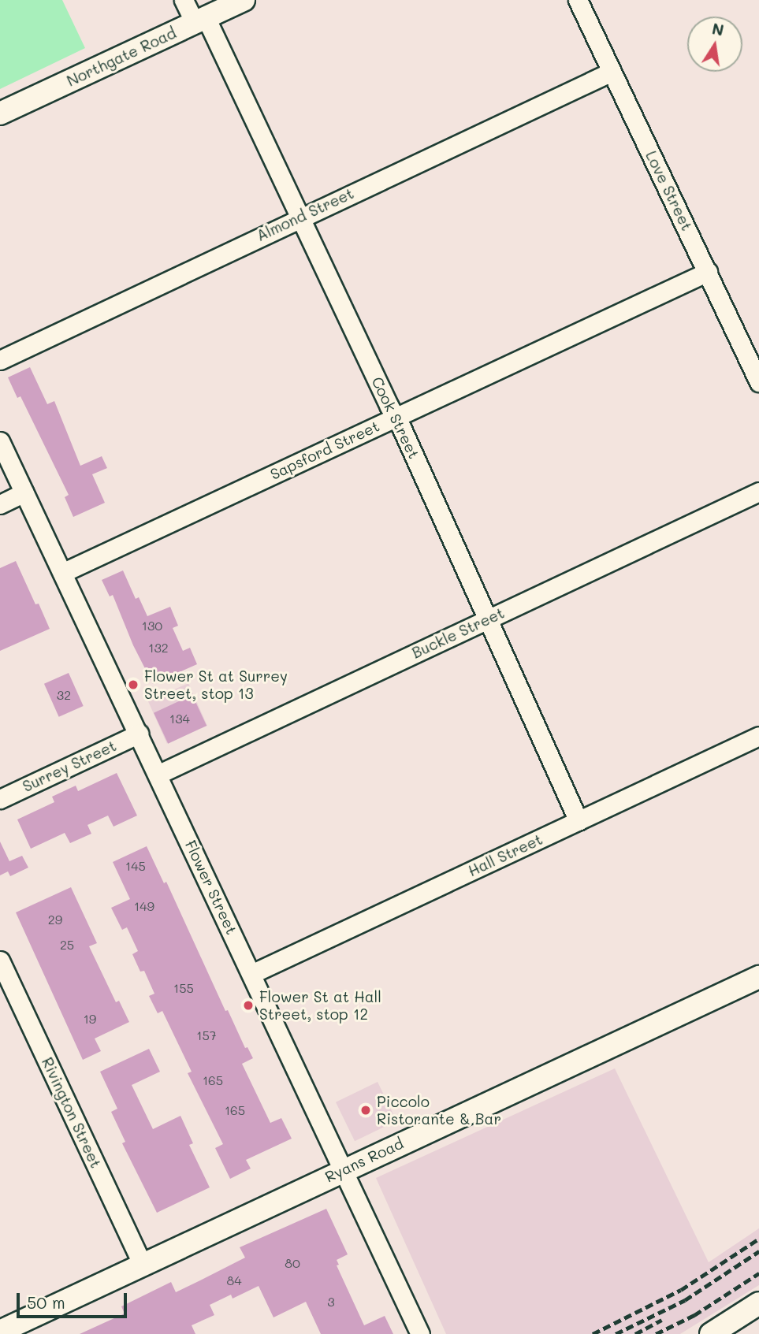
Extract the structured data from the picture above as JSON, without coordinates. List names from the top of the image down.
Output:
{
  "streets": {
    "street": [
      "Northgate Road",
      "Love Street",
      "Almond Street",
      "Cook Street",
      "Sapsford Street",
      "Buckle Street",
      "Surrey Street",
      "Hall Street",
      "Flower Street",
      "Rivington Street",
      "Ryans Road"
    ]
  },
  "crossings": [
    ["Northgate Road", "Cook Street"],
    ["Love Street", "Almond Street"],
    ["Love Street", "Sapsford Street"],
    ["Almond Street", "Cook Street"],
    ["Cook Street", "Sapsford Street"],
    ["Cook Street", "Buckle Street"],
    ["Cook Street", "Hall Street"],
    ["Sapsford Street", "Flower Street"],
    ["Buckle Street", "Flower Street"],
    ["Surrey Street", "Flower Street"],
    ["Hall Street", "Flower Street"],
    ["Flower Street", "Ryans Road"],
    ["Rivington Street", "Ryans Road"]
  ],
  "places": ["Flower St at Surrey Street, stop 13", "Flower St at Hall Street, stop 12", "Piccolo Ristorante & Bar"],
  "house_numbers": [
    "130",
    "132",
    "32",
    "134",
    "145",
    "149",
    "29",
    "25",
    "155",
    "19",
    "157",
    "165",
    "165",
    "80",
    "84",
    "3"
  ],
  "scale_bar": "50 m",
  "north": "top"
}
